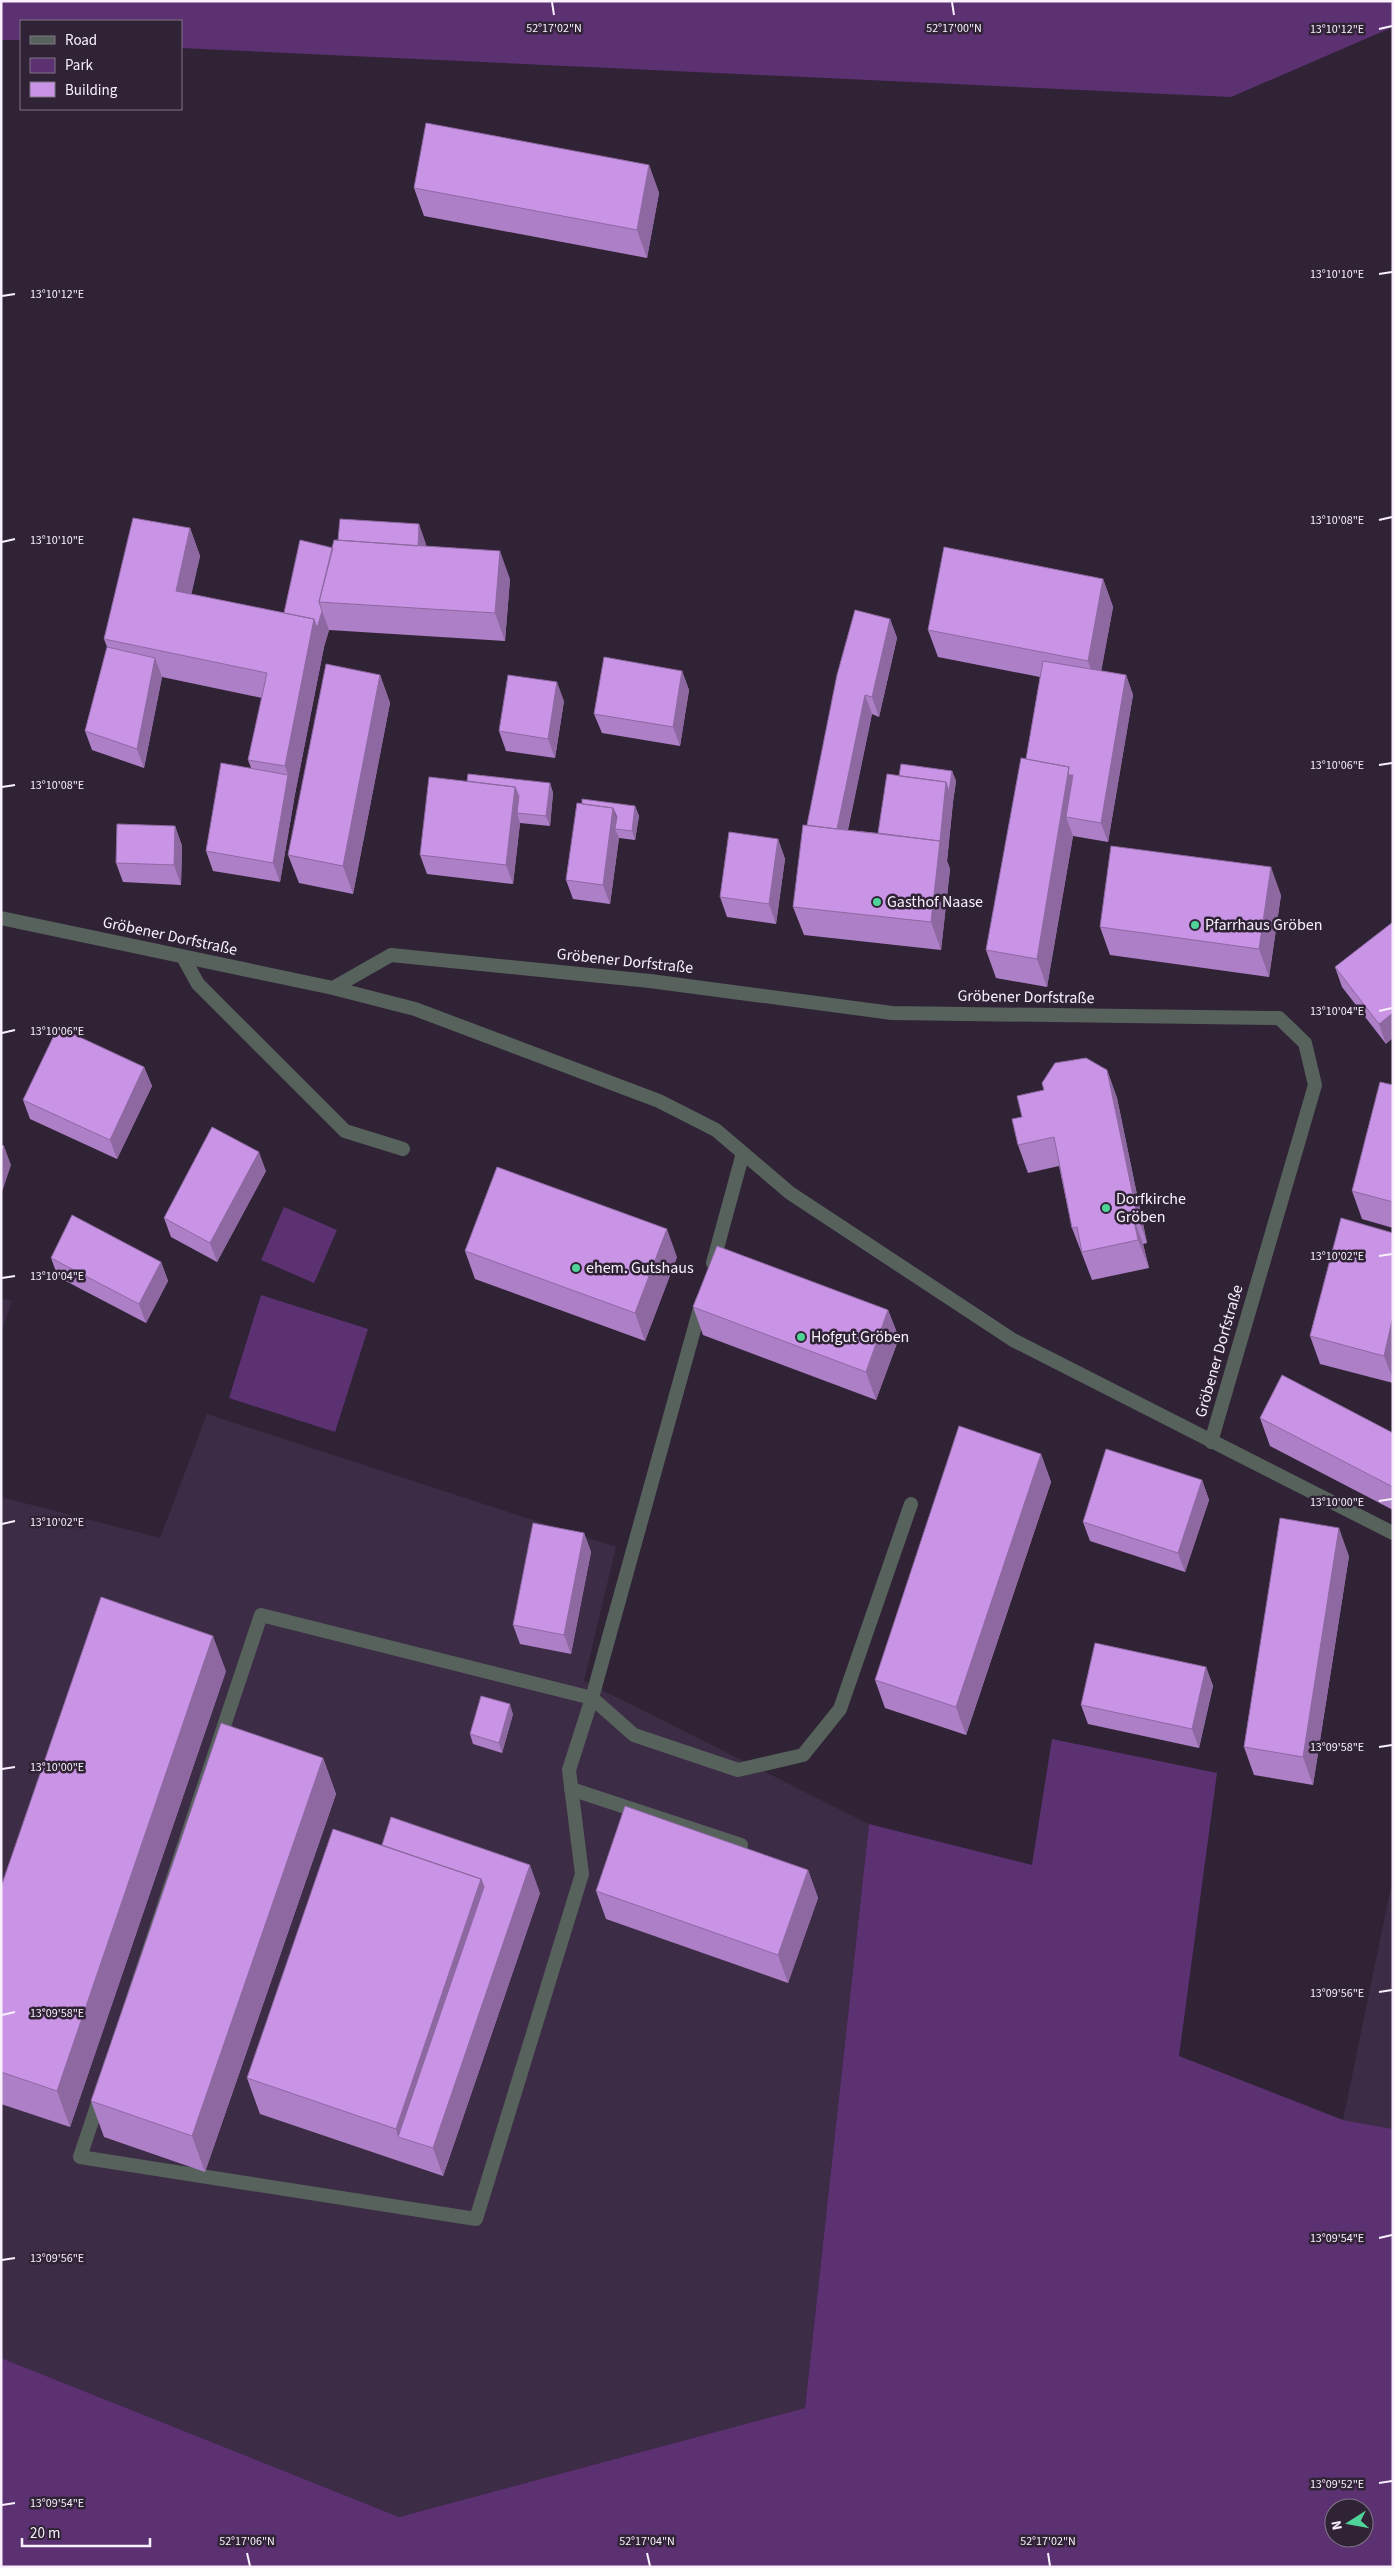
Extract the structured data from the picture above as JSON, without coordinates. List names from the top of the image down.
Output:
{
  "streets": {
    "street": ["Gröbener Dorfstraße"]
  },
  "places": [
    "Gasthof Naase",
    "Pfarrhaus Gröben",
    "Dorfkirche Gröben",
    "ehem. Gutshaus",
    "Hofgut Gröben"
  ],
  "legend": ["Road", "Park", "Building"],
  "scale_bar": "20 m",
  "north": "left",
  "coordinates": [
    "52°17'02\"N",
    "52°17'00\"N",
    "13°10'12\"E",
    "13°10'10\"E",
    "13°10'08\"E",
    "13°10'06\"E",
    "13°10'04\"E",
    "13°10'02\"E",
    "13°10'00\"E",
    "13°09'58\"E",
    "13°09'56\"E",
    "13°09'54\"E",
    "13°09'52\"E",
    "52°17'06\"N",
    "52°17'04\"N"
  ]
}
